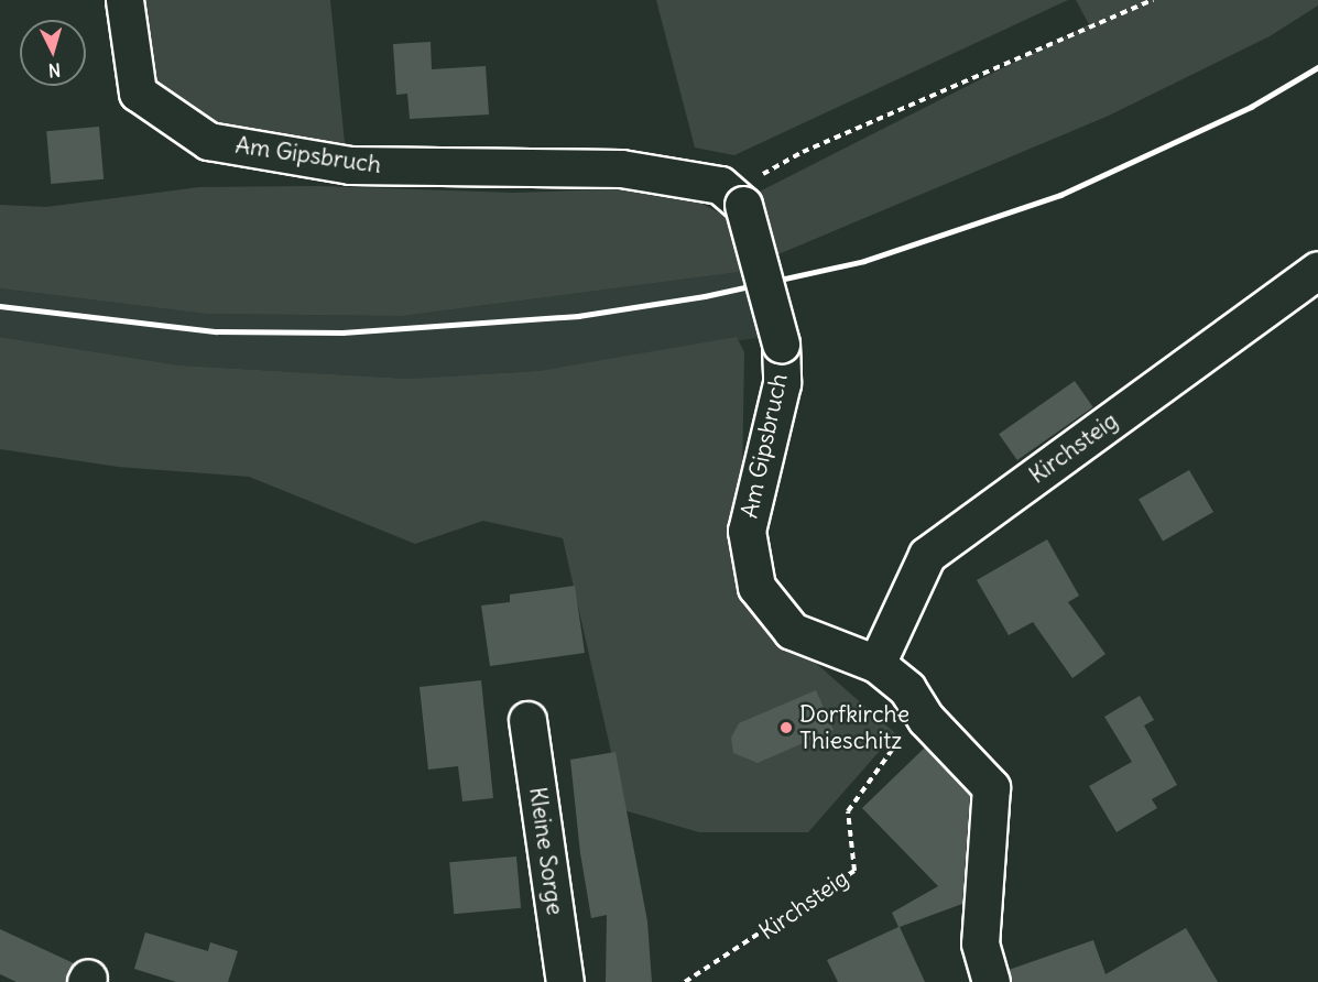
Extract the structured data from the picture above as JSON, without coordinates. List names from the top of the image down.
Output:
{
  "streets": {
    "street": ["Am Gipsbruch", "Kirchsteig", "Kleine Sorge"]
  },
  "crossings": [
    ["Am Gipsbruch", "Kirchsteig"]
  ],
  "places": ["Dorfkirche Thieschitz"],
  "north": "bottom"
}
